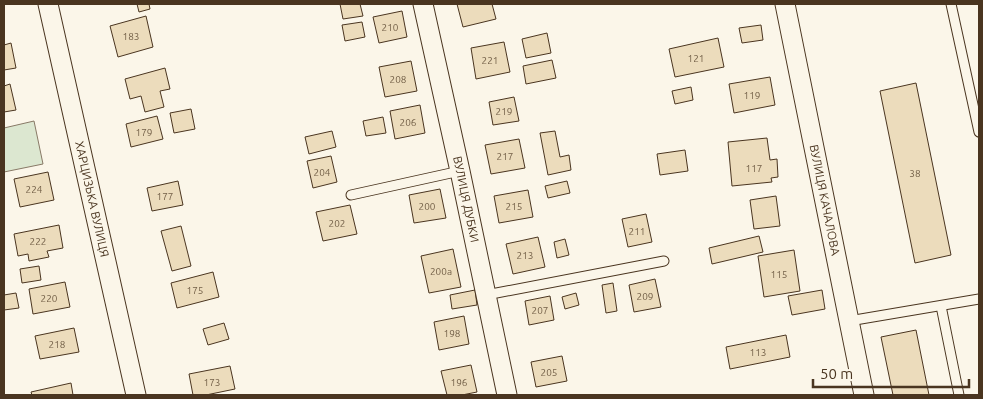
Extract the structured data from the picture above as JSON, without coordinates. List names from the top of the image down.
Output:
{
  "streets": {
    "street": ["ВУЛИЦЯ ДУБКИ", "ХАРЦИЗЬКА ВУЛИЦЯ", "ВУЛИЦЯ КАЧАЛОВА"]
  },
  "house_numbers": [
    "210",
    "183",
    "121",
    "221",
    "208",
    "119",
    "219",
    "206",
    "179",
    "217",
    "117",
    "204",
    "38",
    "224",
    "177",
    "200",
    "215",
    "202",
    "211",
    "222",
    "213",
    "200а",
    "115",
    "175",
    "209",
    "220",
    "207",
    "198",
    "218",
    "113",
    "205",
    "173",
    "196"
  ],
  "scale_bar": "50 m"
}
